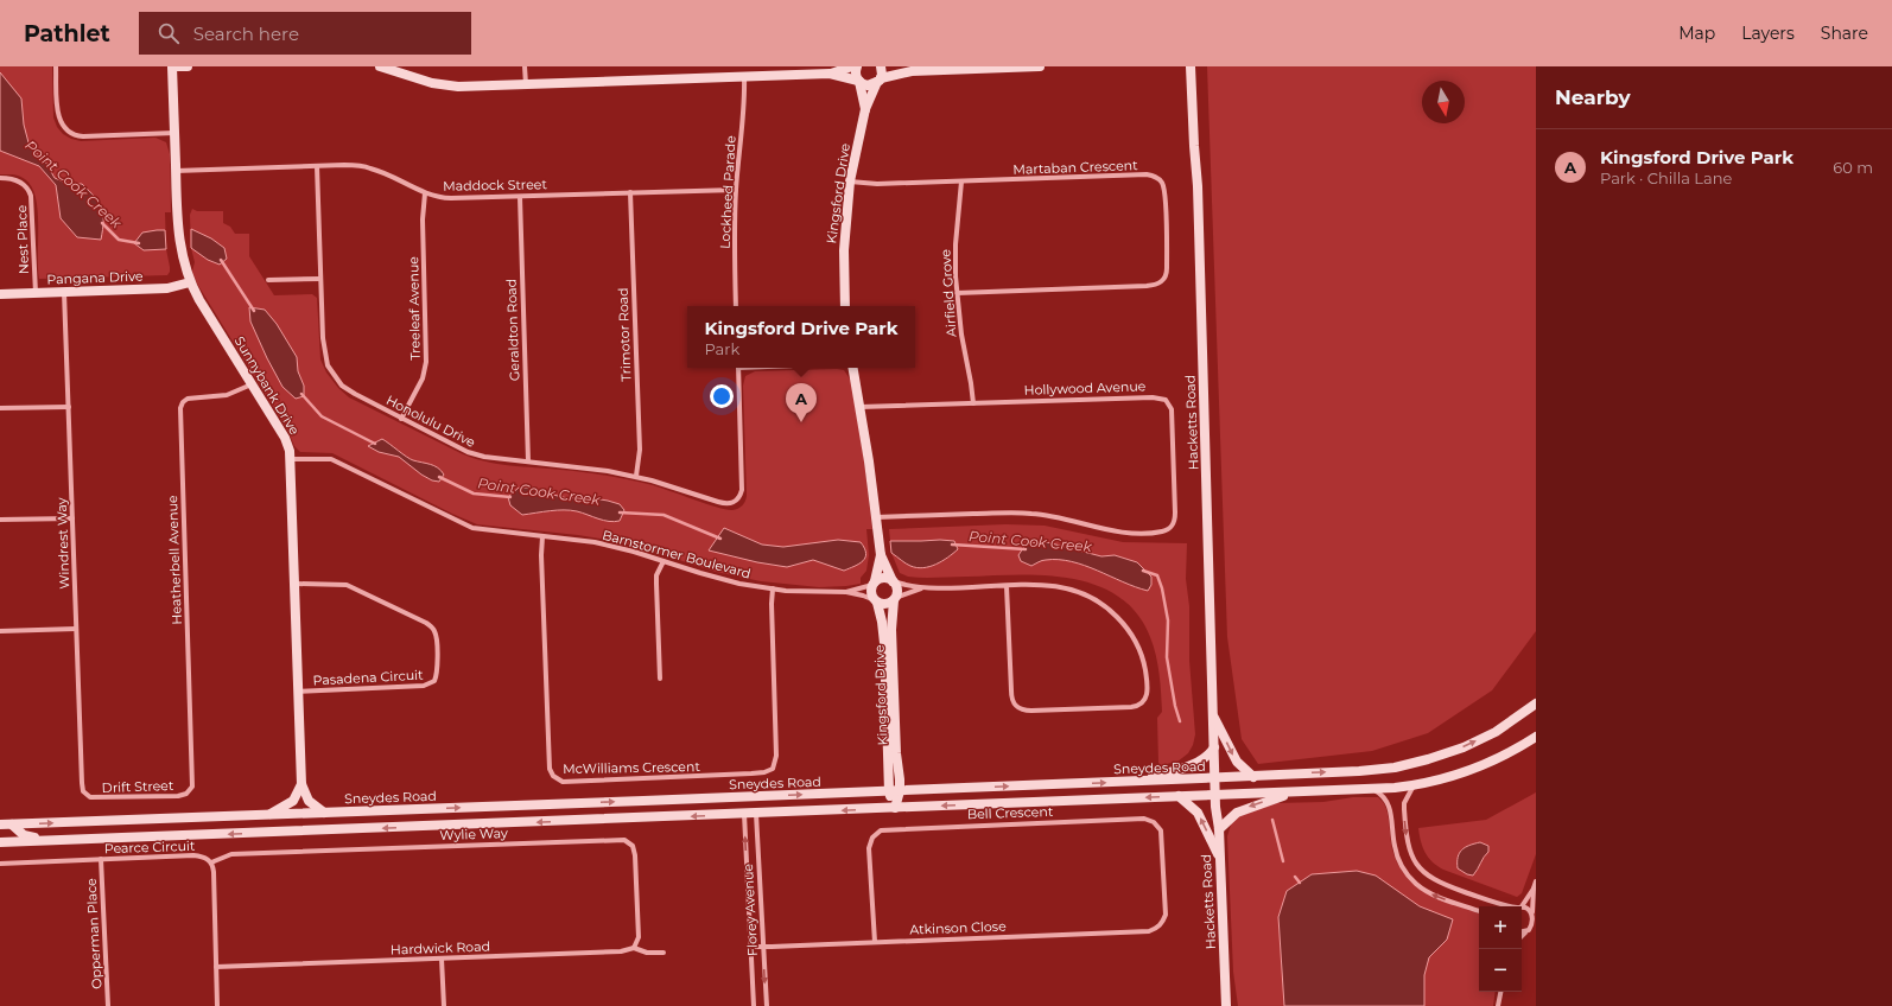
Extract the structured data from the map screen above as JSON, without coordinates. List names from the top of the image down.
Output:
{
  "streets": {
    "street": [
      "Martaban Crescent",
      "Maddock Street",
      "Lockheed Parade",
      "Kingsford Drive",
      "Nest Place",
      "Pangana Drive",
      "Airfield Grove",
      "Treeleaf Avenue",
      "Geraldton Road",
      "Trimotor Road",
      "Sunnybank Drive",
      "Hollywood Avenue",
      "Honolulu Drive",
      "Hacketts Road",
      "Windrest Way",
      "Barnstormer Boulevard",
      "Heatherbell Avenue",
      "Pasadena Circuit",
      "McWilliams Crescent",
      "Sneydes Road",
      "Drift Street",
      "Bell Crescent",
      "Wylie Way",
      "Pearce Circuit",
      "Florey Avenue",
      "Atkinson Close",
      "Opperman Place",
      "Hardwick Road"
    ]
  },
  "crossings": [
    ["Martaban Crescent", "Kingsford Drive"],
    ["Martaban Crescent", "Airfield Grove"],
    ["Maddock Street", "Lockheed Parade"],
    ["Maddock Street", "Treeleaf Avenue"],
    ["Maddock Street", "Geraldton Road"],
    ["Maddock Street", "Trimotor Road"],
    ["Maddock Street", "Sunnybank Drive"],
    ["Maddock Street", "Honolulu Drive"],
    ["Kingsford Drive", "Barnstormer Boulevard"],
    ["Kingsford Drive", "Sneydes Road"],
    ["Nest Place", "Pangana Drive"],
    ["Pangana Drive", "Sunnybank Drive"],
    ["Pangana Drive", "Windrest Way"],
    ["Airfield Grove", "Hollywood Avenue"],
    ["Treeleaf Avenue", "Honolulu Drive"],
    ["Geraldton Road", "Honolulu Drive"],
    ["Trimotor Road", "Honolulu Drive"],
    ["Sunnybank Drive", "Barnstormer Boulevard"],
    ["Sunnybank Drive", "Heatherbell Avenue"],
    ["Sunnybank Drive", "Pasadena Circuit"],
    ["Sunnybank Drive", "Sneydes Road"],
    ["Hacketts Road", "Sneydes Road"],
    ["Windrest Way", "Drift Street"],
    ["Barnstormer Boulevard", "McWilliams Crescent"],
    ["Heatherbell Avenue", "Drift Street"],
    ["Bell Crescent", "Atkinson Close"],
    ["Wylie Way", "Pearce Circuit"],
    ["Wylie Way", "Hardwick Road"],
    ["Pearce Circuit", "Opperman Place"],
    ["Pearce Circuit", "Hardwick Road"],
    ["Florey Avenue", "Atkinson Close"]
  ],
  "water": ["Point Cook Creek"],
  "north": "bottom",
  "page": {
    "header": "Pathlet",
    "search": "Search here",
    "nav": ["Map", "Layers", "Share"],
    "heading": "Nearby",
    "list": [
      {
        "mark": "A",
        "name": "Kingsford Drive Park",
        "note": "Park · Chilla Lane",
        "value": "60 m"
      }
    ],
    "popup": ["Kingsford Drive Park", "Park"],
    "pins": "A",
    "map_buttons": ["+", "−"]
  }
}
